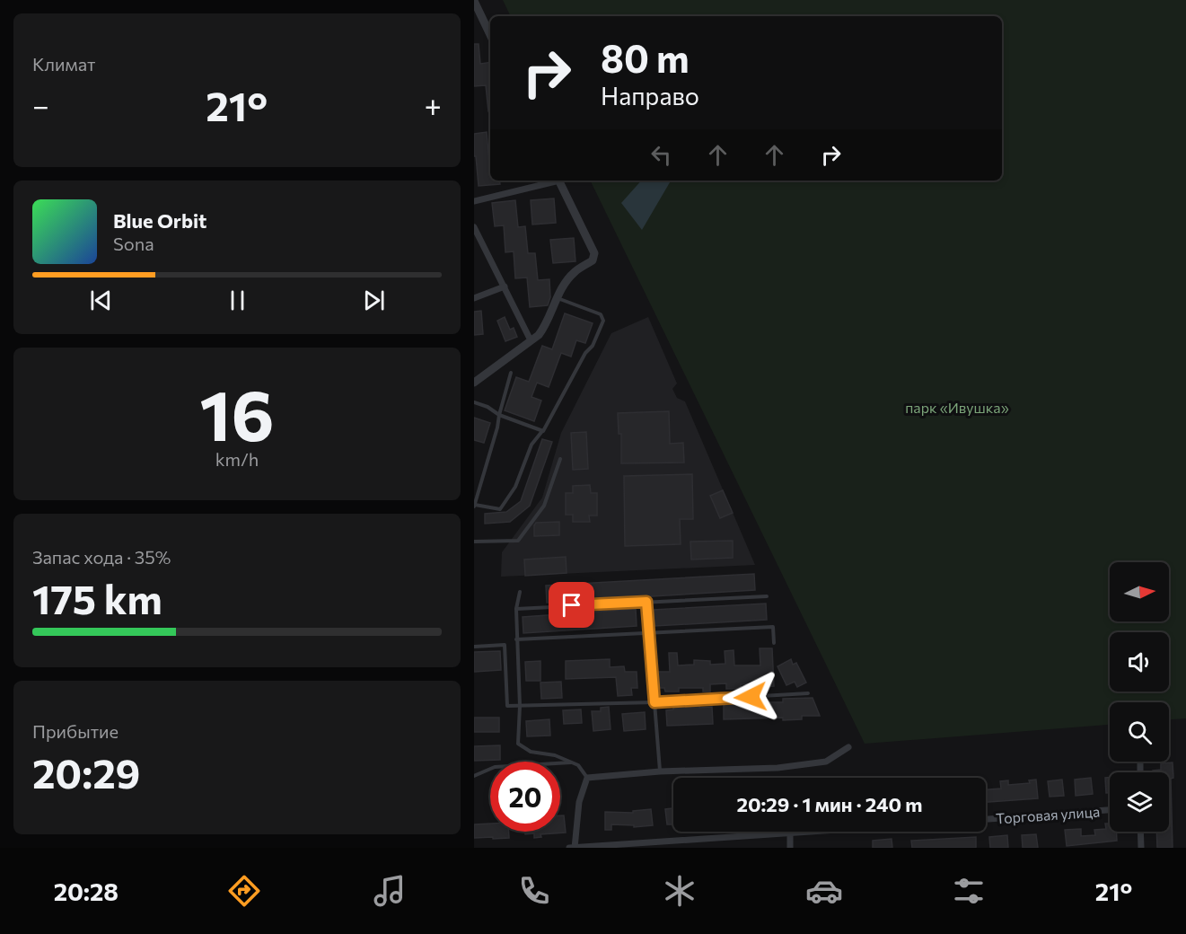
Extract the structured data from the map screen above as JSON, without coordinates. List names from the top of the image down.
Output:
{
  "streets": {
    "street": ["Торговая улица"]
  },
  "parks": ["парк «Ивушка»"],
  "north": "right",
  "page": {
    "tile": [
      "Климат",
      ["16", "km/h"],
      ["Запас хода · 35%", "175 km"],
      ["Прибытие", "20:29"]
    ],
    "turn": ["80 m", "Направо"],
    "heat": ["−", "21°", "+"],
    "song": ["Blue Orbit", "Sona"],
    "limit": "20",
    "trip": "20:29 · 1 мин · 240 m",
    "tabs": ["20:28", "21°"]
  }
}
